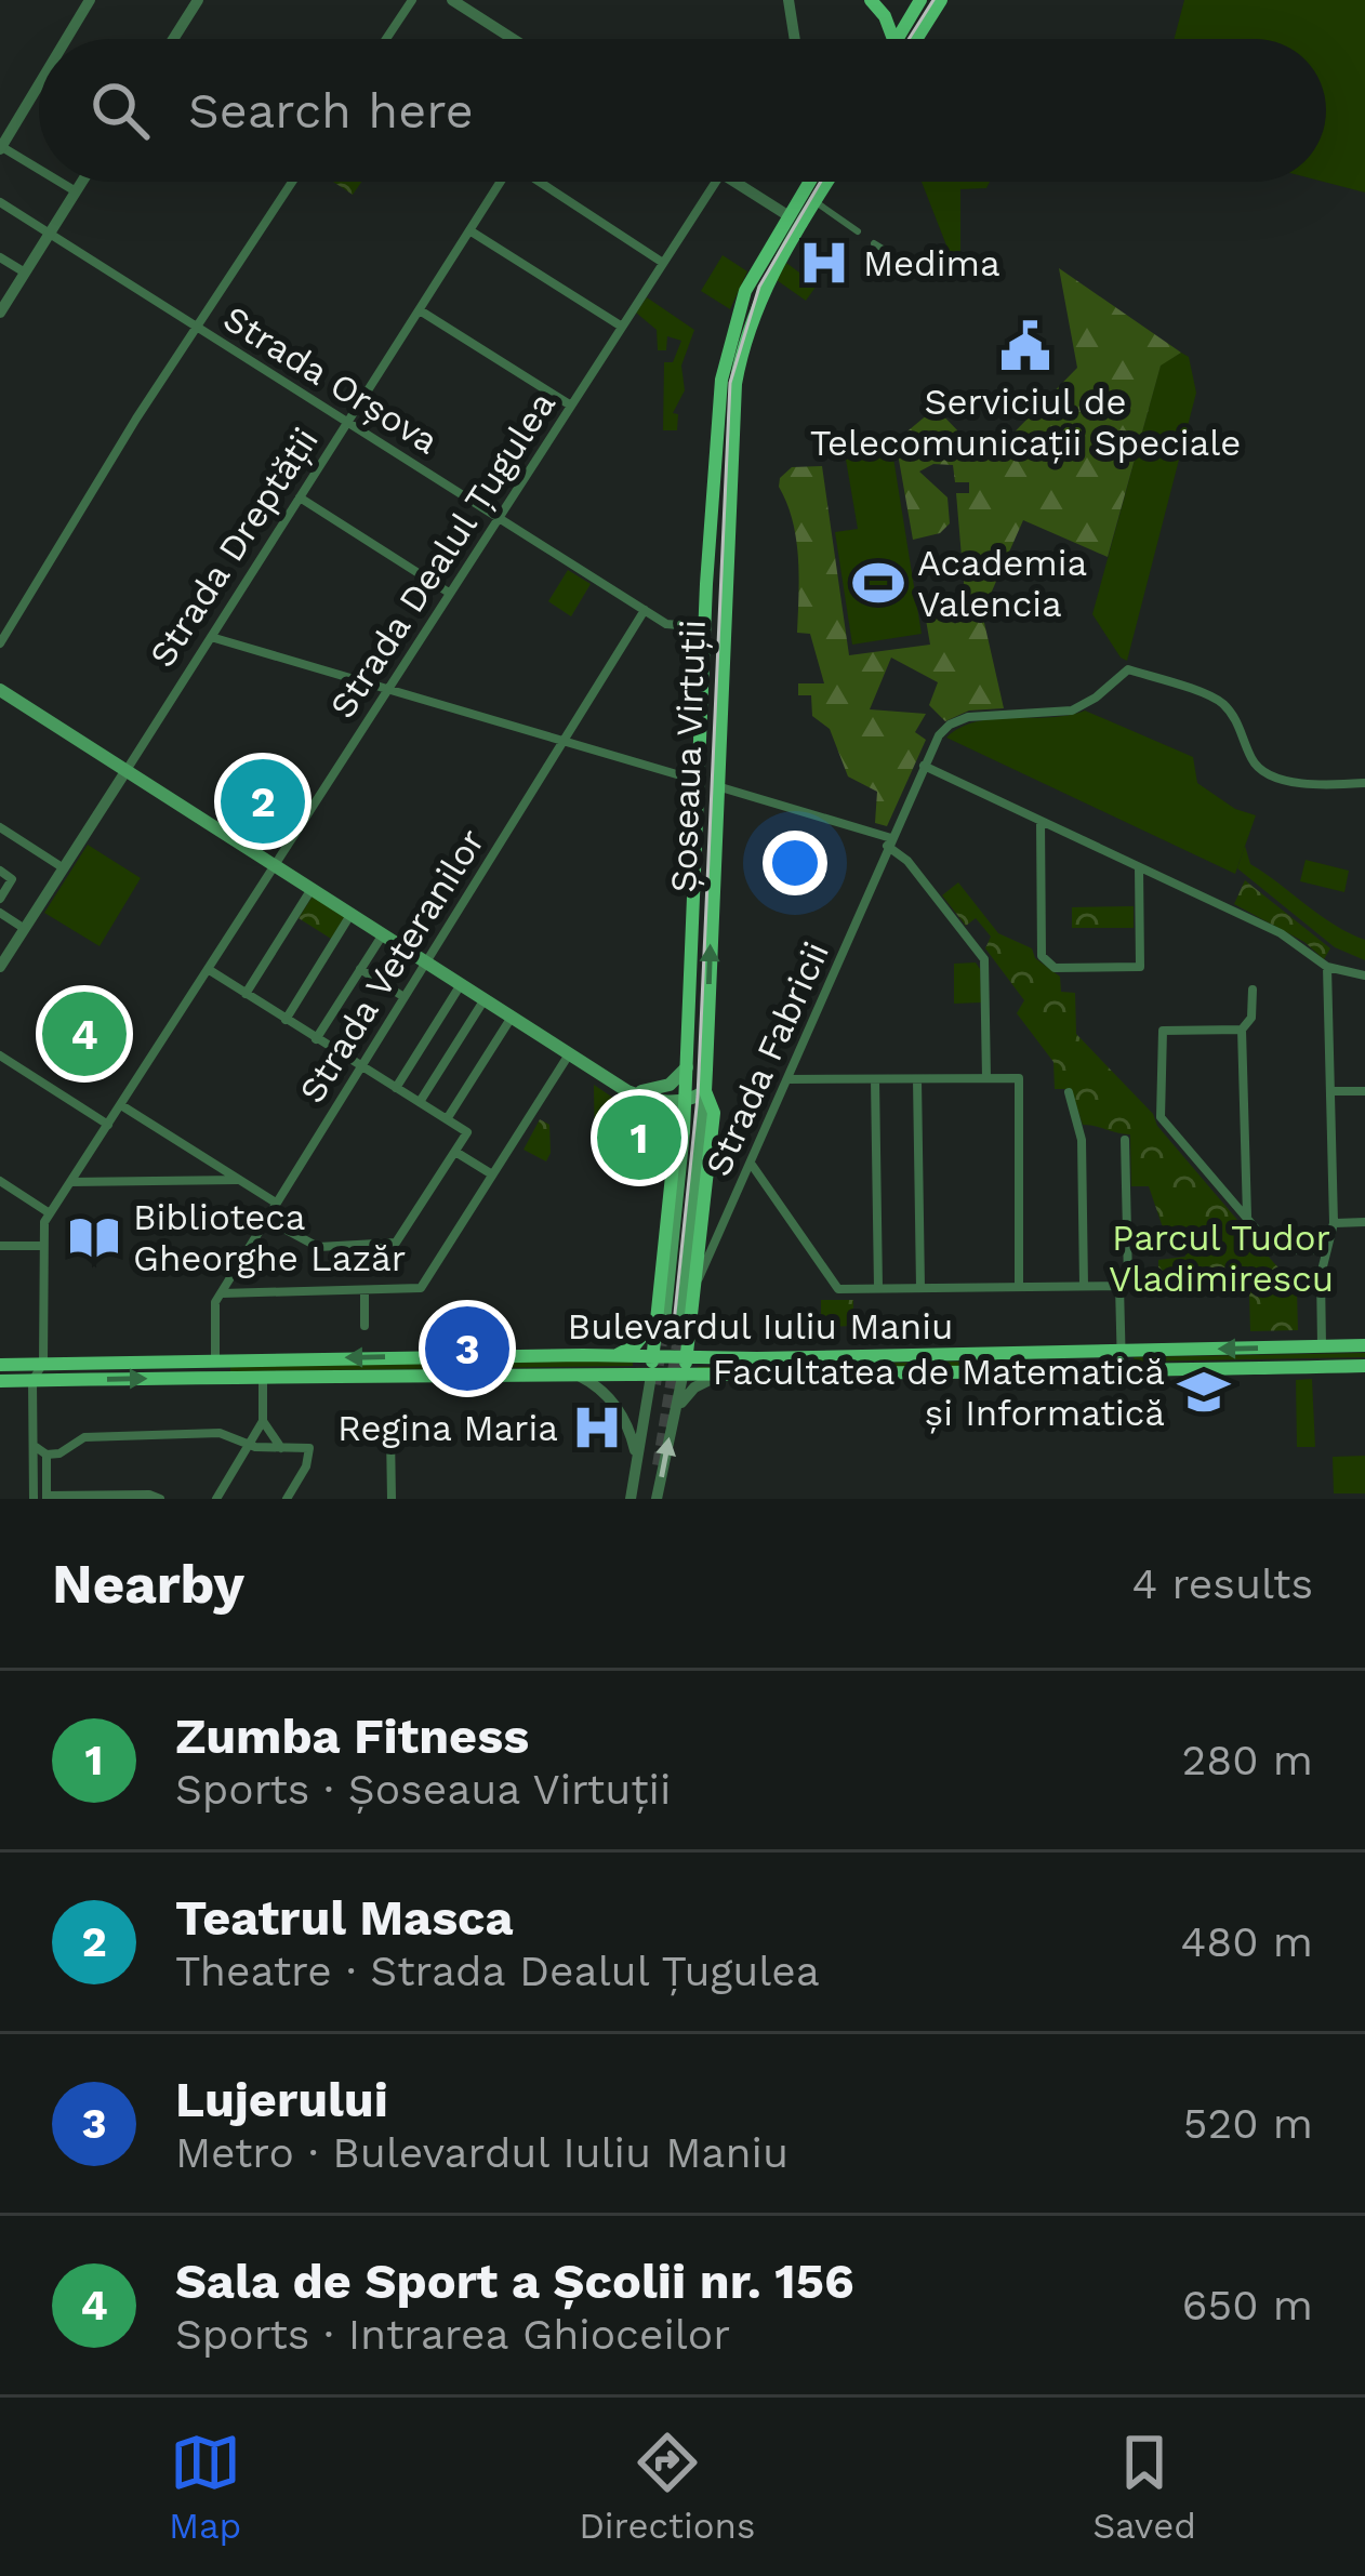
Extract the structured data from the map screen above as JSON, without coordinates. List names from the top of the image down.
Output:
{
  "streets": {
    "main road": ["Șoseaua Virtuții", "Bulevardul Iuliu Maniu"],
    "street": [
      "Strada Orșova",
      "Strada Dreptății",
      "Strada Dealul Țugulea",
      "Strada Veteranilor",
      "Strada Fabricii"
    ]
  },
  "crossings": [
    ["Strada Orșova", "Strada Dreptății"],
    ["Strada Orșova", "Strada Dealul Țugulea"],
    ["Strada Orșova", "Șoseaua Virtuții"],
    ["Strada Orșova", "Strada Veteranilor"],
    ["Strada Dealul Țugulea", "Bulevardul Iuliu Maniu"],
    ["Șoseaua Virtuții", "Strada Fabricii"],
    ["Șoseaua Virtuții", "Bulevardul Iuliu Maniu"],
    ["Strada Veteranilor", "Bulevardul Iuliu Maniu"]
  ],
  "parks": ["Parcul Tudor Vladimirescu"],
  "places": {
    "hospital": ["Medima", "Regina Maria"],
    "public building": ["Serviciul de Telecomunicații Speciale"],
    "sports": ["Academia Valencia"],
    "library": ["Biblioteca Gheorghe Lazăr"],
    "school or university": ["Facultatea de Matematică și Informatică"]
  },
  "page": {
    "search": "Search here",
    "pins": [
      "2",
      "4",
      "1",
      "3"
    ],
    "heading": ["Nearby", "4 results"],
    "list": [
      {
        "mark": "1",
        "name": "Zumba Fitness",
        "note": "Sports · Șoseaua Virtuții",
        "value": "280 m"
      },
      {
        "mark": "2",
        "name": "Teatrul Masca",
        "note": "Theatre · Strada Dealul Țugulea",
        "value": "480 m"
      },
      {
        "mark": "3",
        "name": "Lujerului",
        "note": "Metro · Bulevardul Iuliu Maniu",
        "value": "520 m"
      },
      {
        "mark": "4",
        "name": "Sala de Sport a Școlii nr. 156",
        "note": "Sports · Intrarea Ghioceilor",
        "value": "650 m"
      }
    ],
    "nav": ["Map", "Directions", "Saved"]
  }
}
